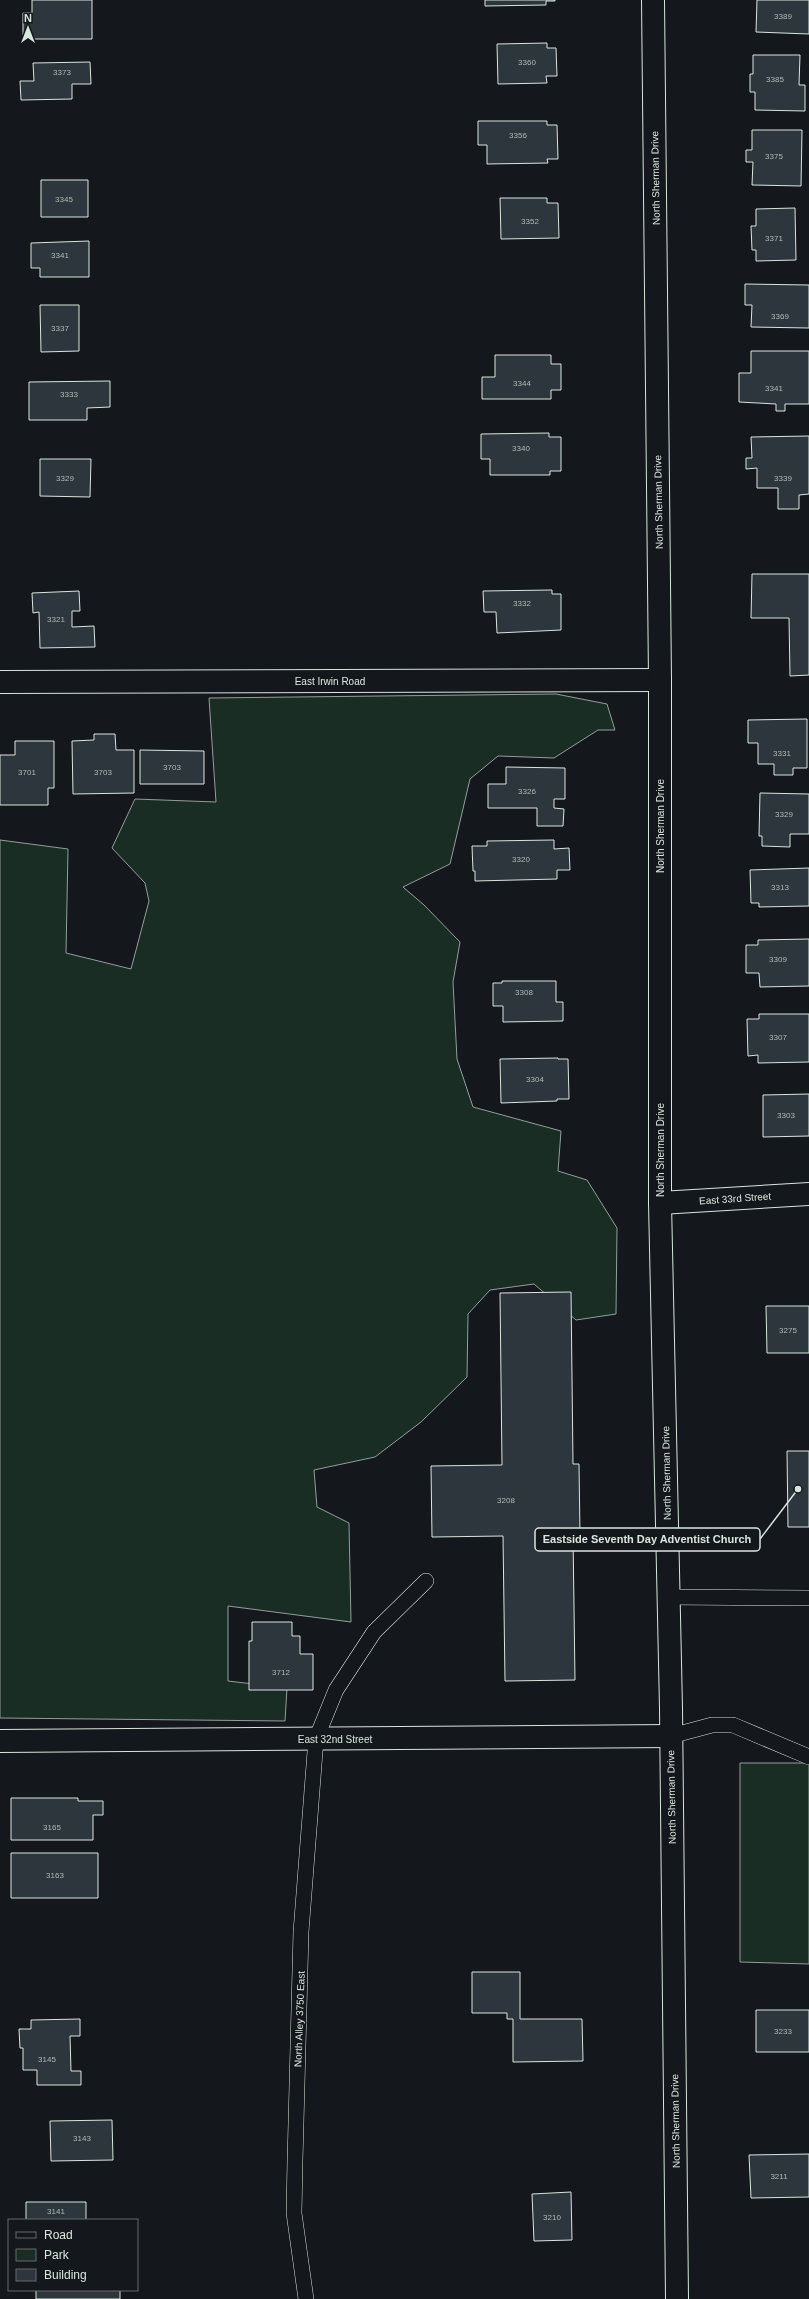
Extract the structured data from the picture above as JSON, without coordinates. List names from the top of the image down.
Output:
{
  "streets": {
    "main road": [
      "North Sherman Drive",
      "East Irwin Road",
      "East 33rd Street",
      "East 32nd Street"
    ],
    "lane": ["North Alley 3750 East"]
  },
  "crossings": [
    ["North Sherman Drive", "East Irwin Road"],
    ["North Sherman Drive", "East 33rd Street"],
    ["North Sherman Drive", "East 32nd Street"],
    ["East 32nd Street", "North Alley 3750 East"]
  ],
  "places": ["Eastside Seventh Day Adventist Church"],
  "house_numbers": [
    "3389",
    "3360",
    "3373",
    "3385",
    "3356",
    "3375",
    "3345",
    "3352",
    "3371",
    "3341",
    "3369",
    "3337",
    "3344",
    "3341",
    "3333",
    "3340",
    "3329",
    "3339",
    "3332",
    "3321",
    "3331",
    "3703",
    "3701",
    "3703",
    "3326",
    "3329",
    "3320",
    "3313",
    "3309",
    "3308",
    "3307",
    "3304",
    "3303",
    "3275",
    "3208",
    "3712",
    "3165",
    "3163",
    "3233",
    "3145",
    "3143",
    "3211",
    "3141",
    "3210"
  ],
  "legend": ["Road", "Park", "Building"],
  "north": "top"
}
